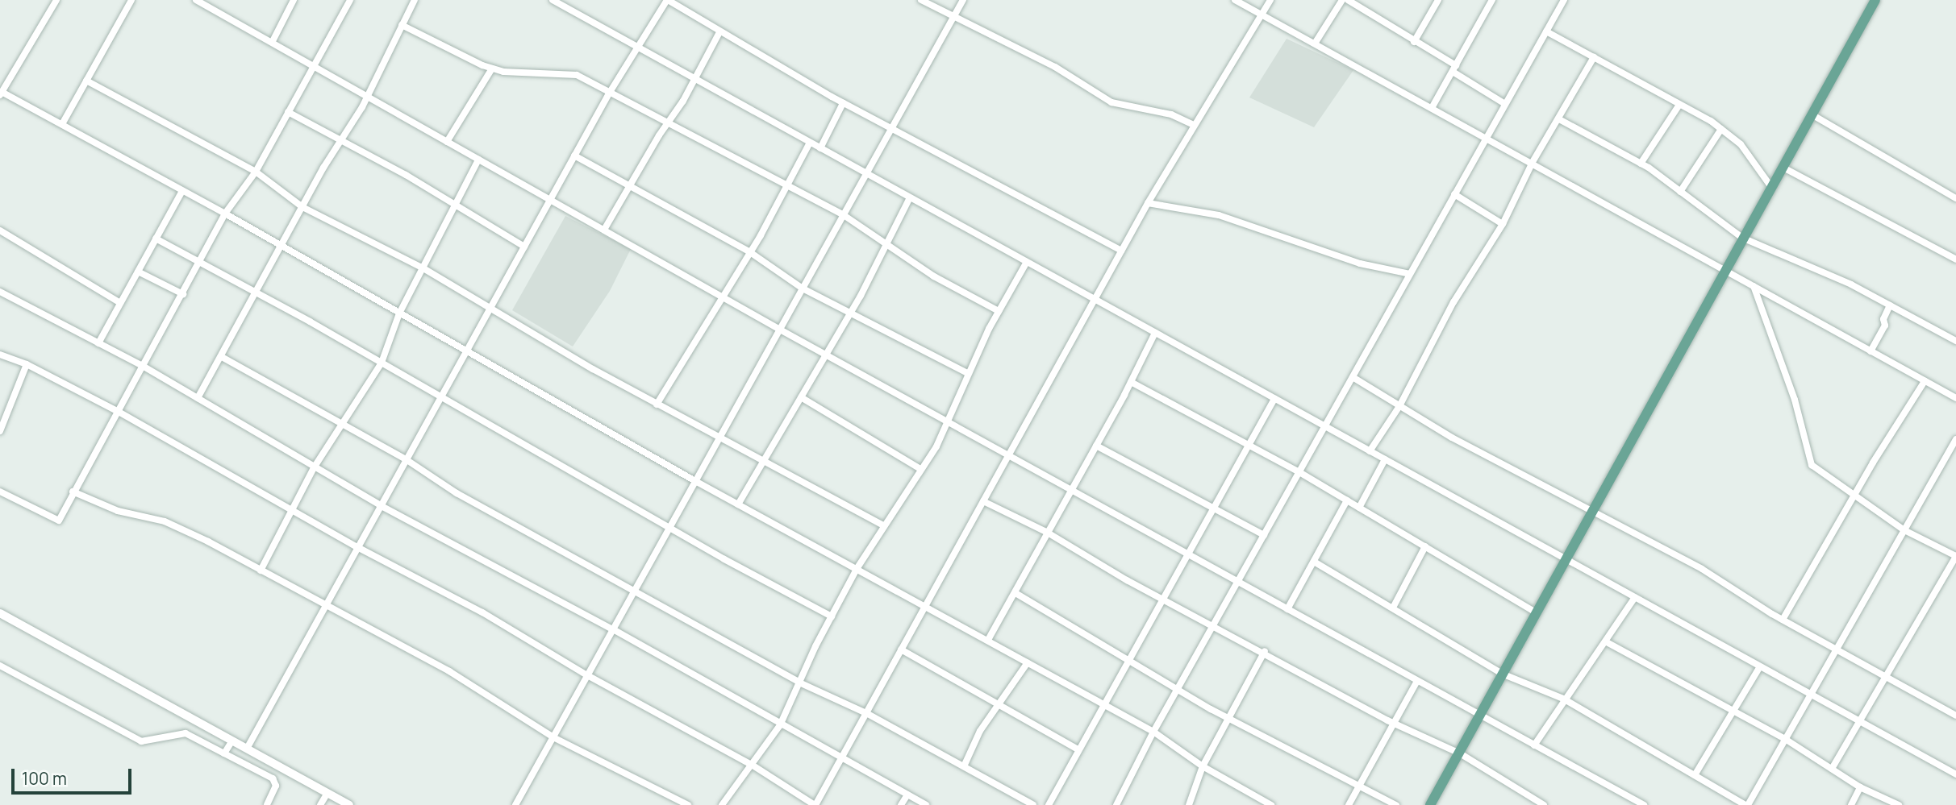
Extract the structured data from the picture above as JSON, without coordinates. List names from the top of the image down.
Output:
{
  "scale_bar": "100 m"
}
